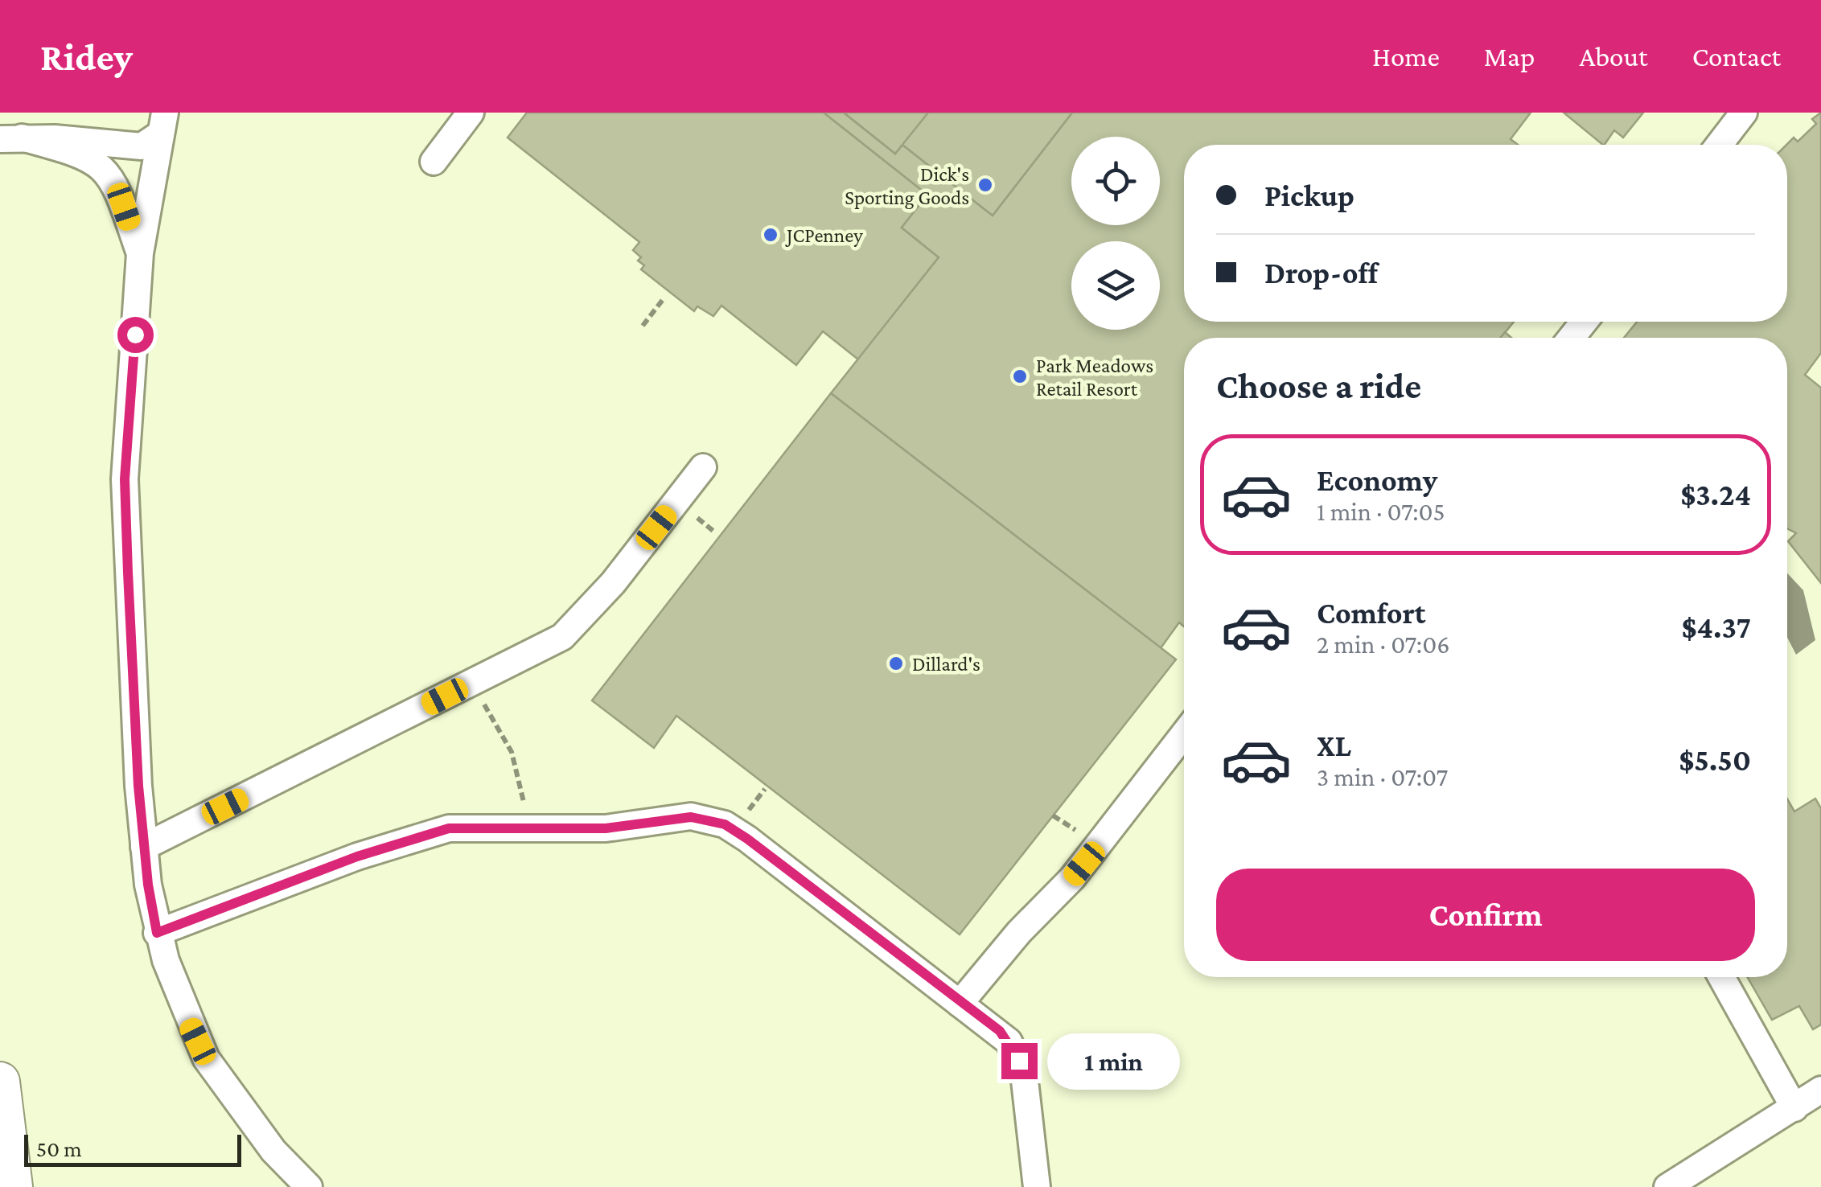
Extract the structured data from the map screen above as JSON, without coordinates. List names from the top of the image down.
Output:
{
  "places": [
    "Dick's Sporting Goods",
    "JCPenney",
    "Park Meadows Retail Resort",
    "Dillard's"
  ],
  "scale_bar": "50 m",
  "page": {
    "header": "Ridey",
    "nav": [
      "Home",
      "Map",
      "About",
      "Contact"
    ],
    "banner": ["Pickup", "Drop-off"],
    "heading": "Choose a ride",
    "list": [
      {
        "name": "Economy",
        "note": "1 min · 07:05",
        "value": "$3.24"
      },
      {
        "name": "Comfort",
        "note": "2 min · 07:06",
        "value": "$4.37"
      },
      {
        "name": "XL",
        "note": "3 min · 07:07",
        "value": "$5.50"
      }
    ],
    "buttons": "Confirm",
    "bubble": "1 min",
    "scale": "50 m"
  }
}
